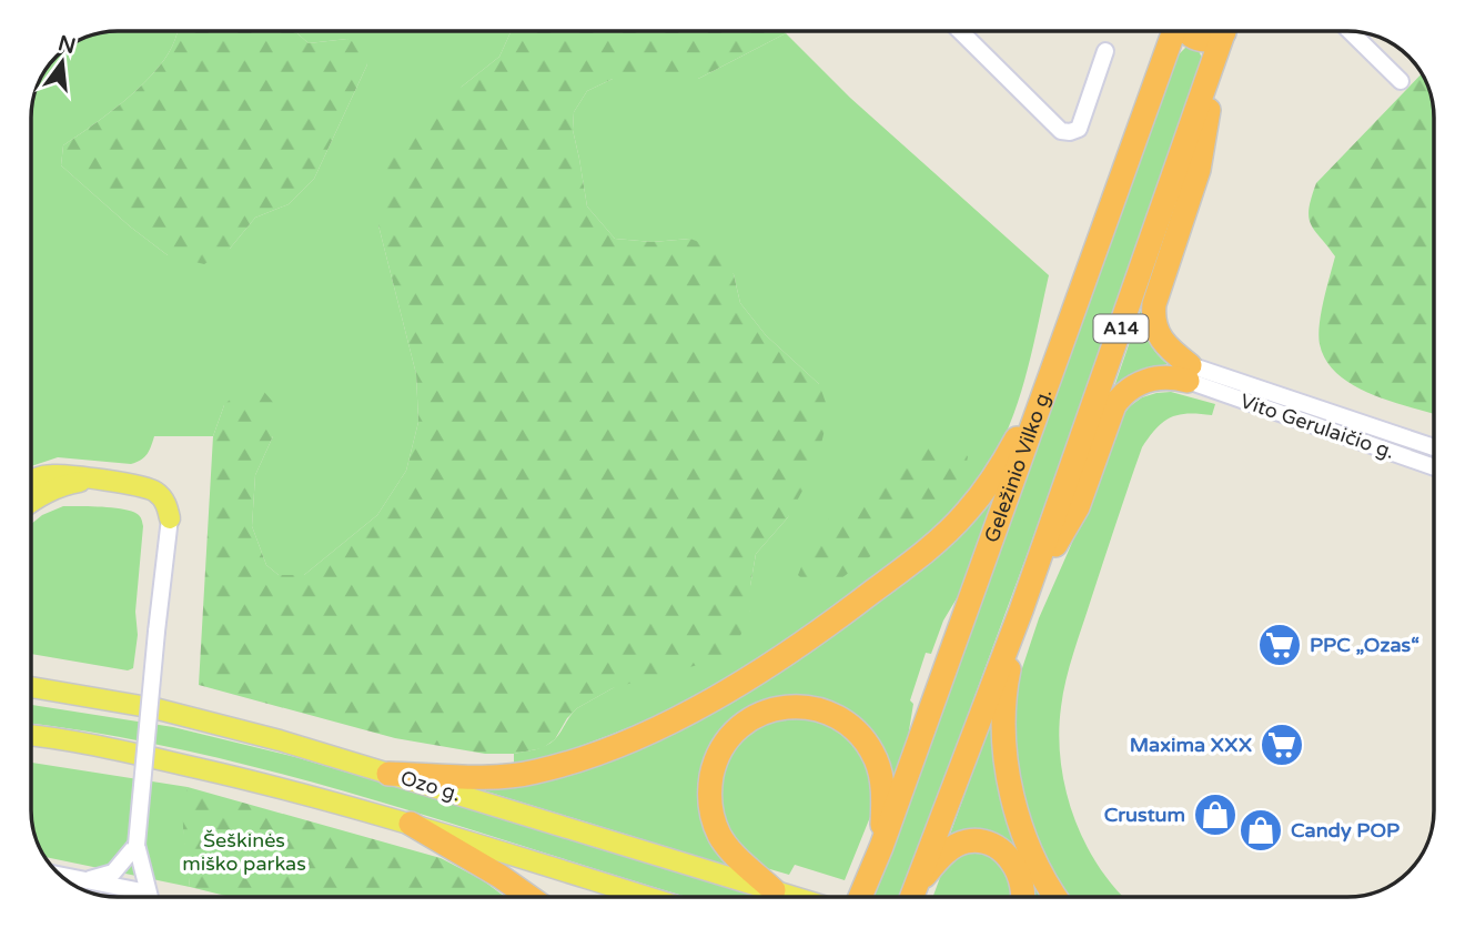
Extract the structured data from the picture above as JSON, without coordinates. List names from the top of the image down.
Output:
{
  "streets": {
    "highway": ["A14", "Geležinio Vilko g."],
    "main road": ["Ozo g."],
    "street": ["Vito Gerulaičio g."]
  },
  "parks": ["Šeškinės miško parkas"],
  "places": {
    "supermarket": ["PPC „Ozas“", "Maxima XXX"],
    "shop": ["Crustum", "Candy POP"]
  },
  "north": "top"
}
